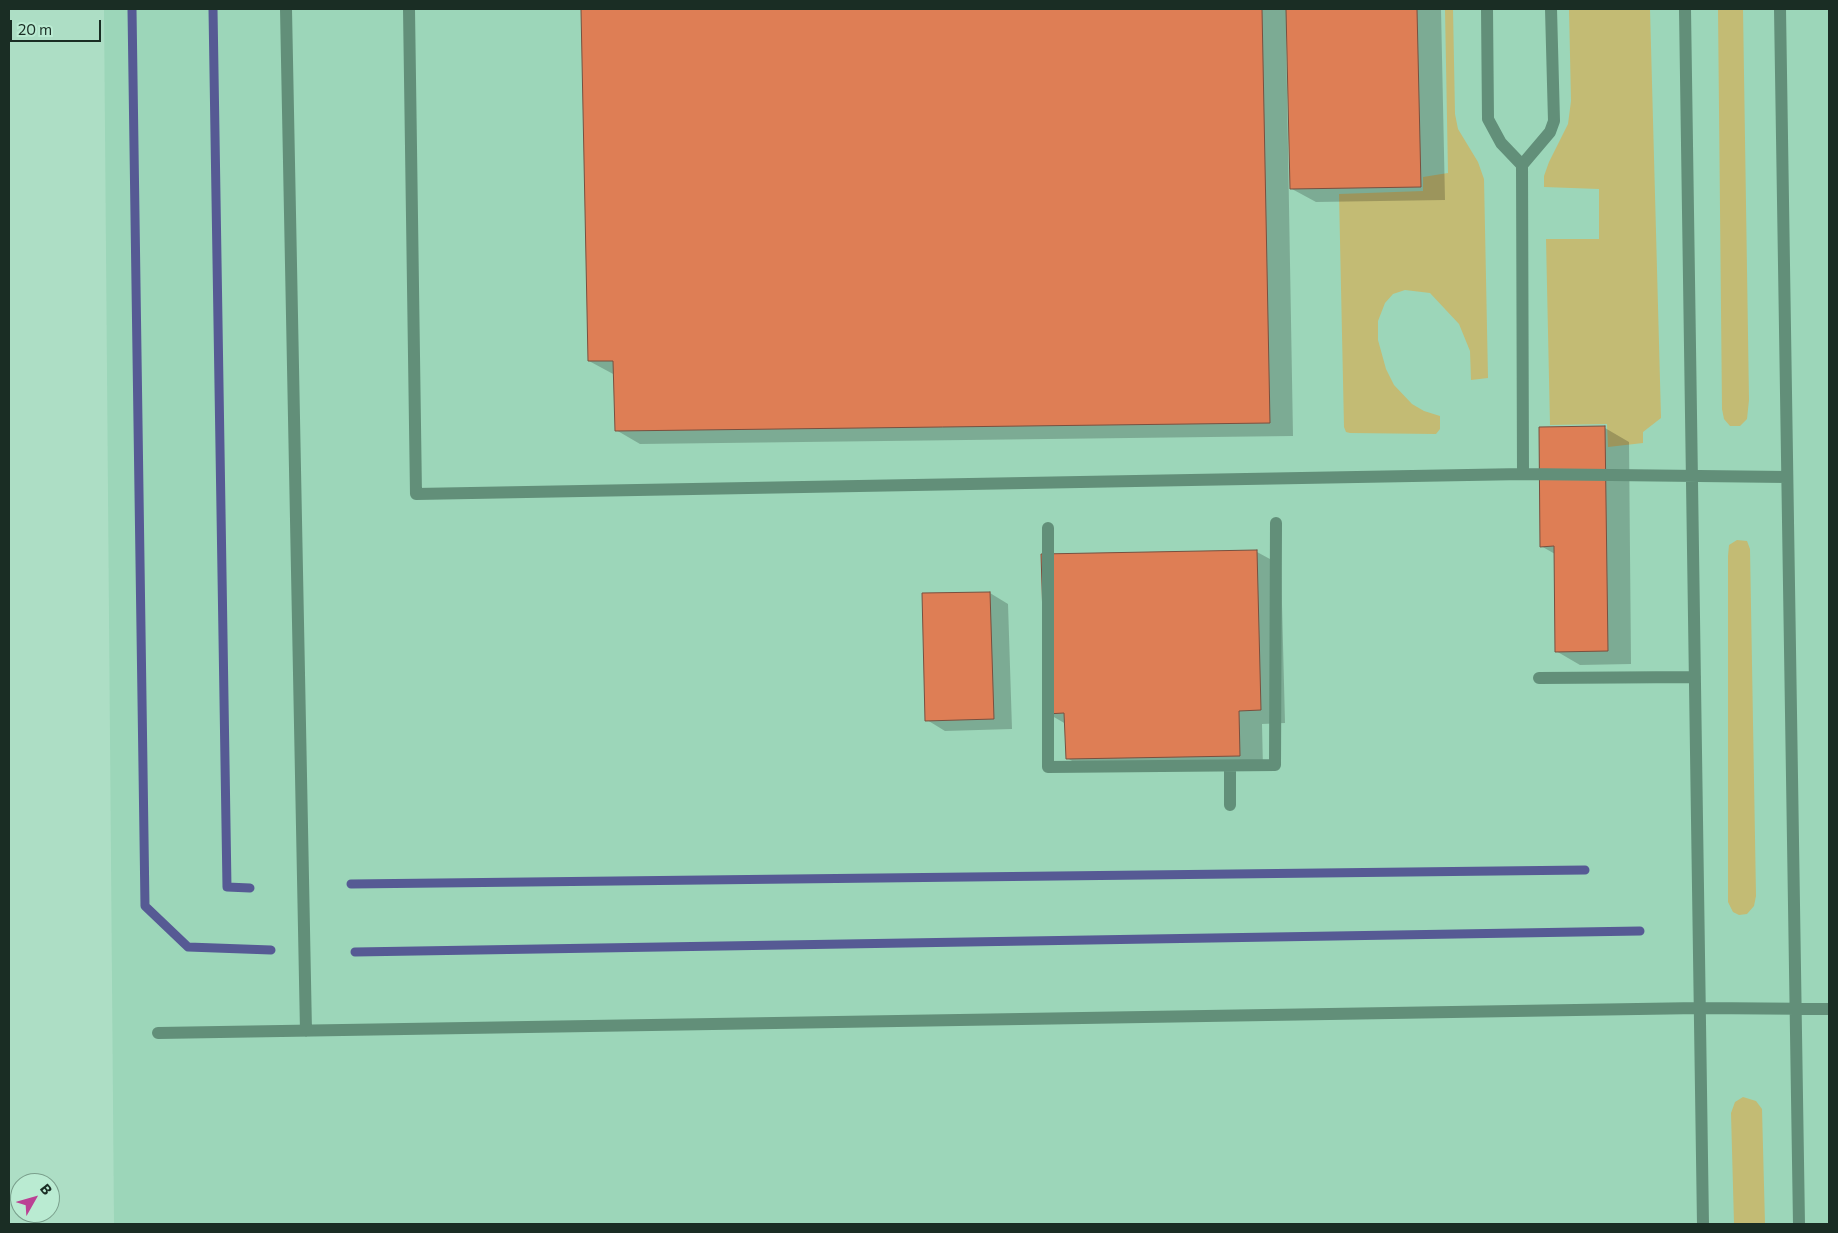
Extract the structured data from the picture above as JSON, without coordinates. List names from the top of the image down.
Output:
{
  "scale_bar": "20 m",
  "north": "top right"
}
